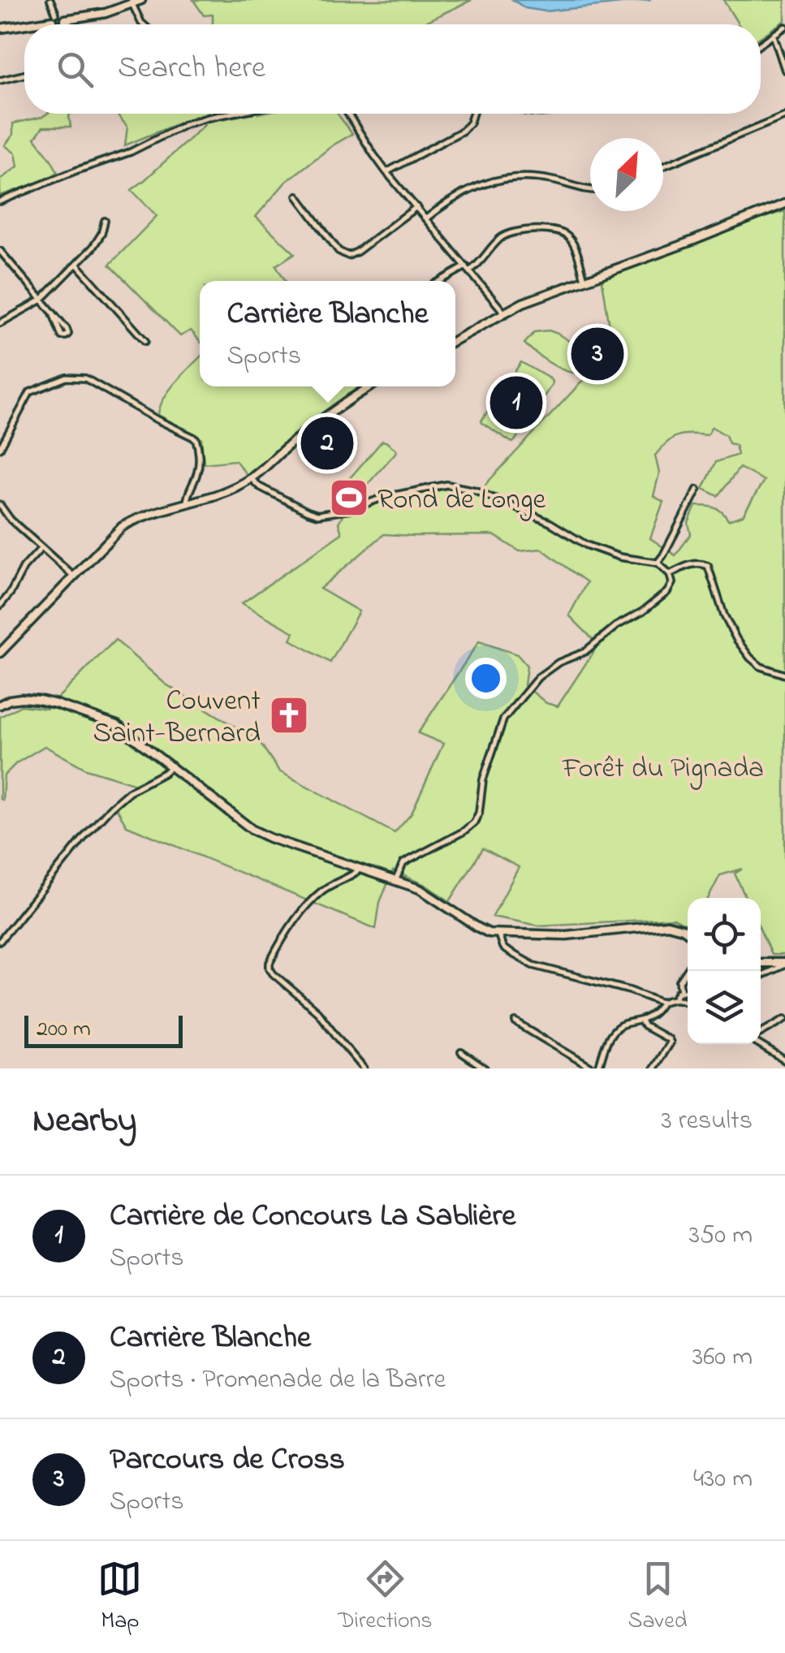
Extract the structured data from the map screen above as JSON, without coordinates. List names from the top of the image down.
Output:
{
  "parks": ["Forêt du Pignada"],
  "places": {
    "sports": ["Rond de Longe"],
    "church": ["Couvent Saint-Bernard"]
  },
  "scale_bar": "200 m",
  "north": "top right",
  "page": {
    "search": "Search here",
    "popup": ["Carrière Blanche", "Sports"],
    "pins": ["3", "1", "2"],
    "scale": "200 m",
    "heading": ["Nearby", "3 results"],
    "list": [
      {
        "mark": "1",
        "name": "Carrière de Concours La Sablière",
        "note": "Sports",
        "value": "350 m"
      },
      {
        "mark": "2",
        "name": "Carrière Blanche",
        "note": "Sports · Promenade de la Barre",
        "value": "360 m"
      },
      {
        "mark": "3",
        "name": "Parcours de Cross",
        "note": "Sports",
        "value": "430 m"
      }
    ],
    "nav": ["Map", "Directions", "Saved"]
  }
}
